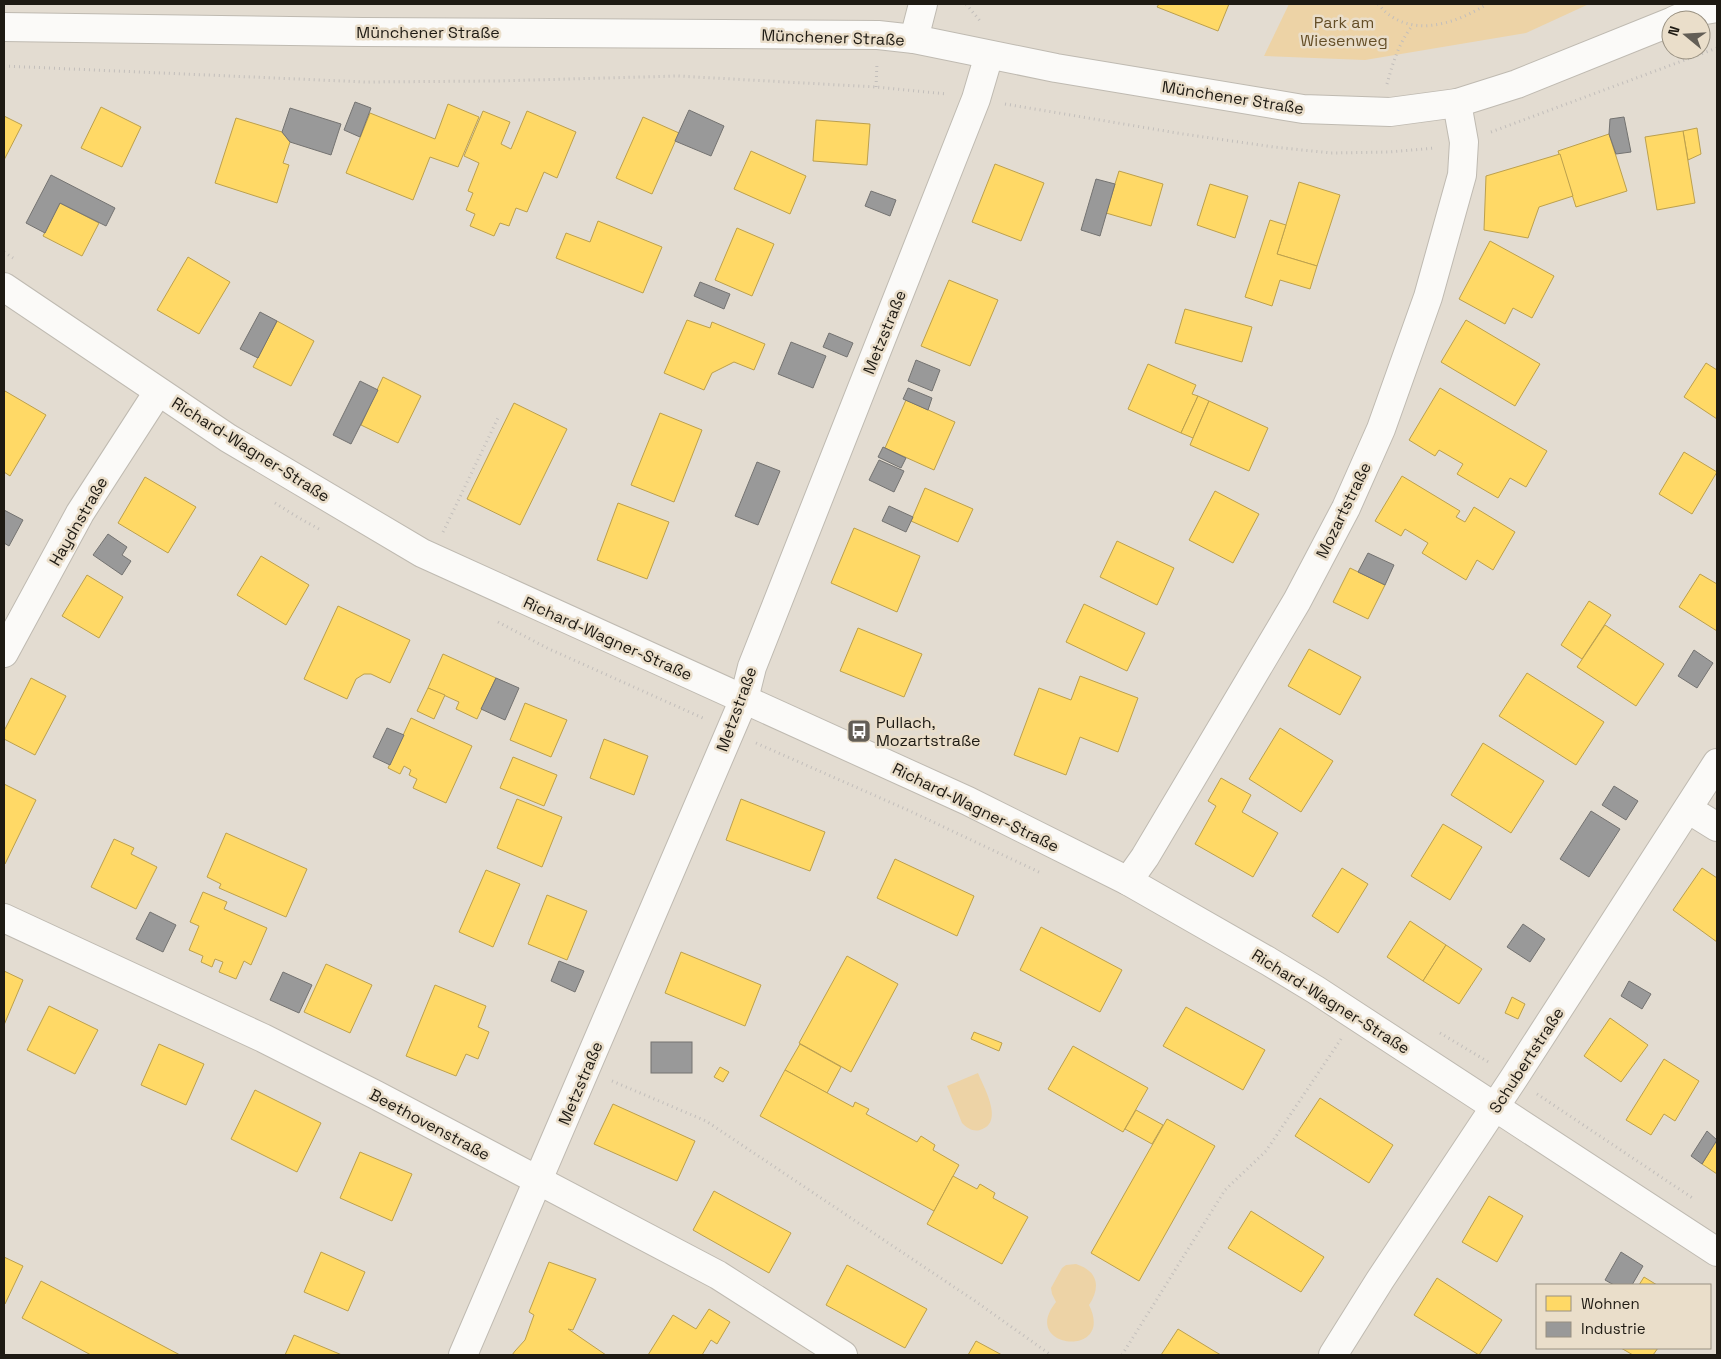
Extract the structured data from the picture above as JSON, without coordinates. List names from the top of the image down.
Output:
{
  "streets": {
    "street": [
      "Münchener Straße",
      "Metzstraße",
      "Richard-Wagner-Straße",
      "Mozartstraße",
      "Haydnstraße",
      "Schubertstraße",
      "Beethovenstraße"
    ]
  },
  "crossings": [
    ["Münchener Straße", "Metzstraße"],
    ["Münchener Straße", "Mozartstraße"],
    ["Metzstraße", "Richard-Wagner-Straße"],
    ["Metzstraße", "Beethovenstraße"],
    ["Richard-Wagner-Straße", "Mozartstraße"],
    ["Richard-Wagner-Straße", "Haydnstraße"],
    ["Richard-Wagner-Straße", "Schubertstraße"]
  ],
  "parks": ["Park am Wiesenweg"],
  "places": {
    "bus stop": ["Pullach, Mozartstraße"]
  },
  "legend": ["Wohnen", "Industrie"],
  "north": "left"
}
